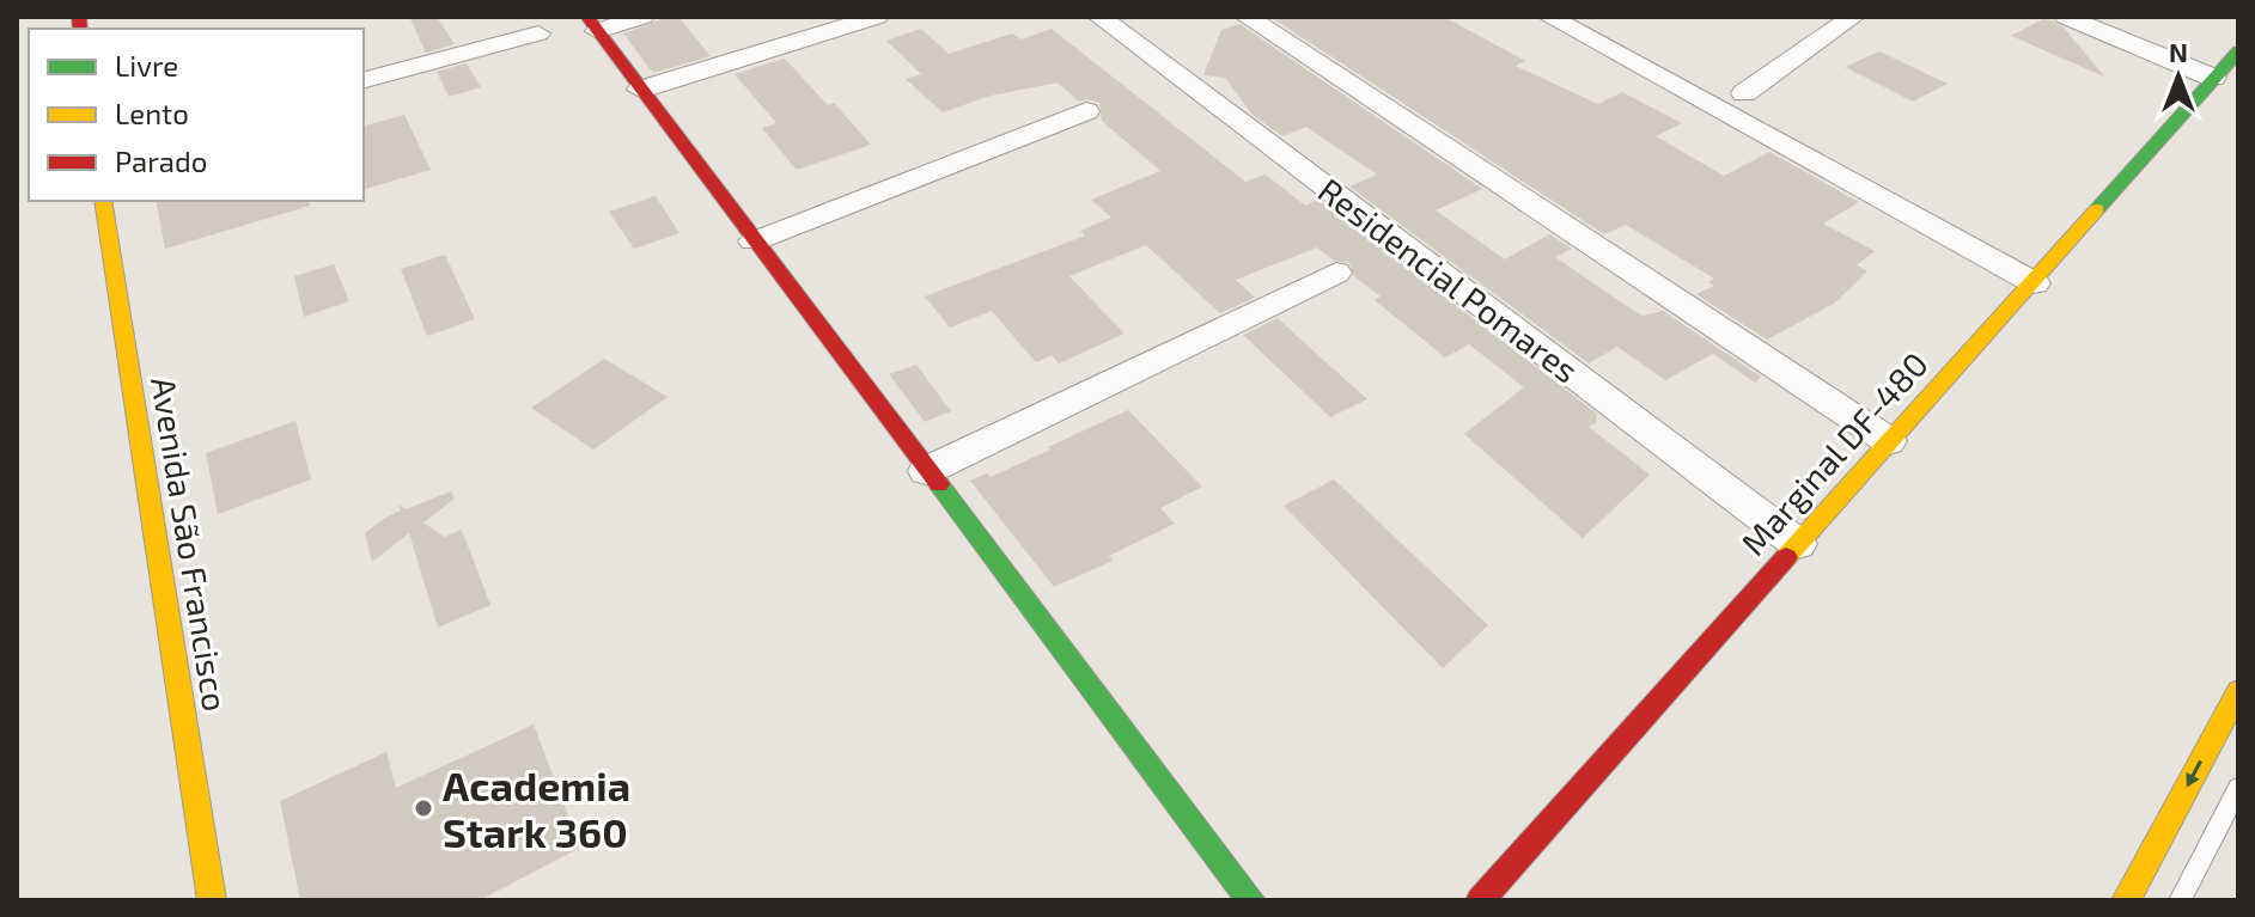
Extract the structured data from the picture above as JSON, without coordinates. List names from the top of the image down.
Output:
{
  "streets": {
    "street": ["Residencial Pomares", "Marginal DF-480", "Avenida São Francisco"]
  },
  "crossings": [
    ["Residencial Pomares", "Marginal DF-480"]
  ],
  "places": ["Academia Stark 360"],
  "legend": ["Livre", "Lento", "Parado"],
  "north": "top"
}
